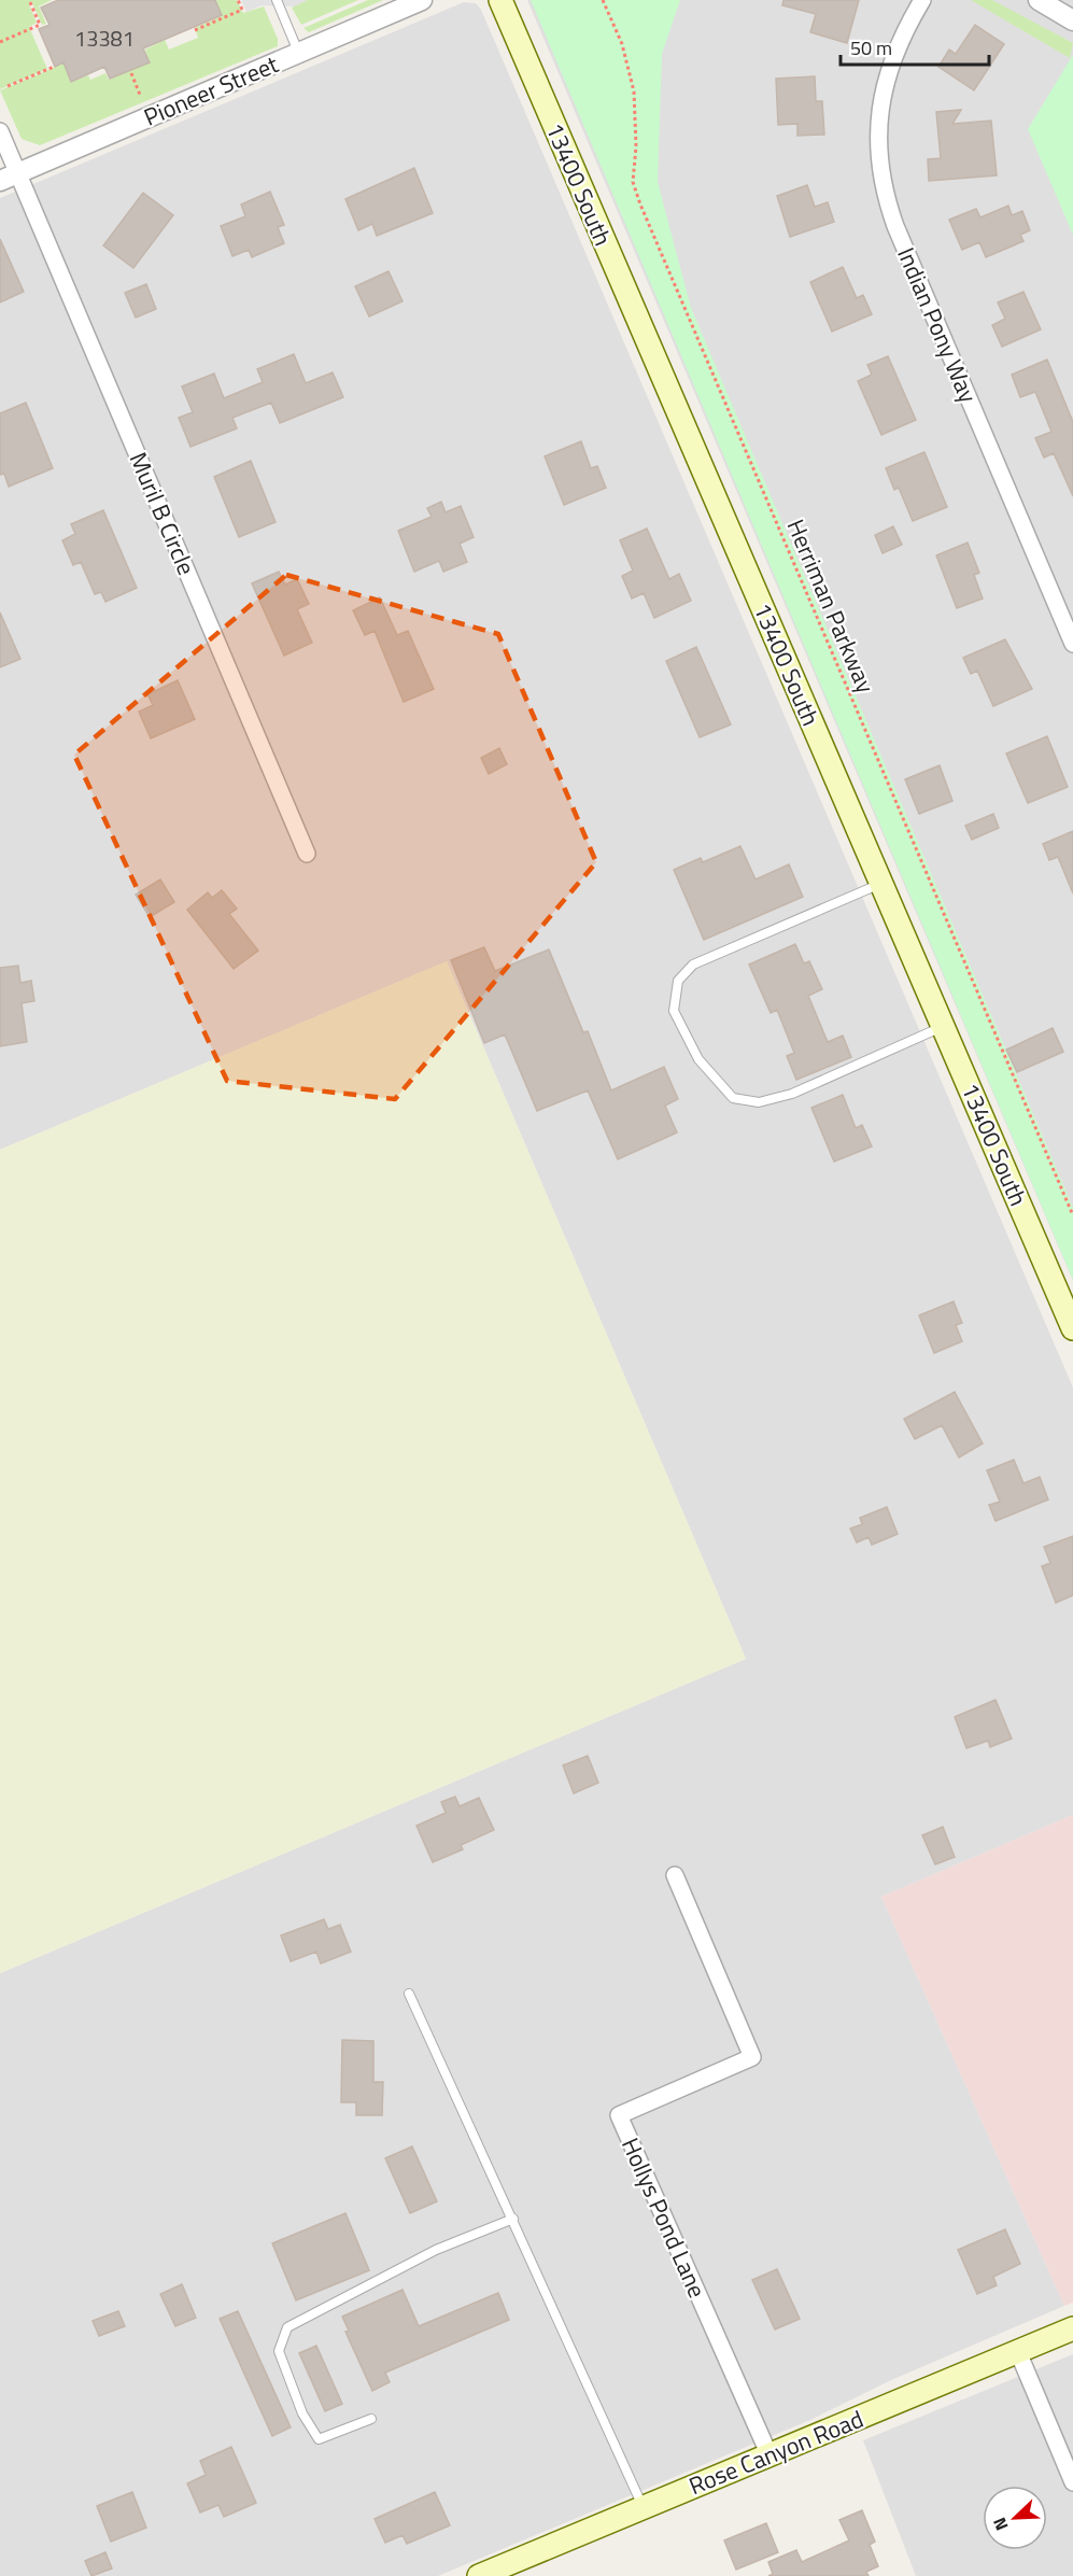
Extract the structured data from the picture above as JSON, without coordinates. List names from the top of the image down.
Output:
{
  "streets": {
    "main road": ["13400 South", "Rose Canyon Road"],
    "street": [
      "Pioneer Street",
      "Indian Pony Way",
      "Muril B Circle",
      "Hollys Pond Lane"
    ],
    "path": ["Herriman Parkway"]
  },
  "crossings": [
    ["Pioneer Street", "Muril B Circle"],
    ["Hollys Pond Lane", "Rose Canyon Road"]
  ],
  "house_numbers": ["13381"],
  "scale_bar": "50 m",
  "north": "bottom left"
}
